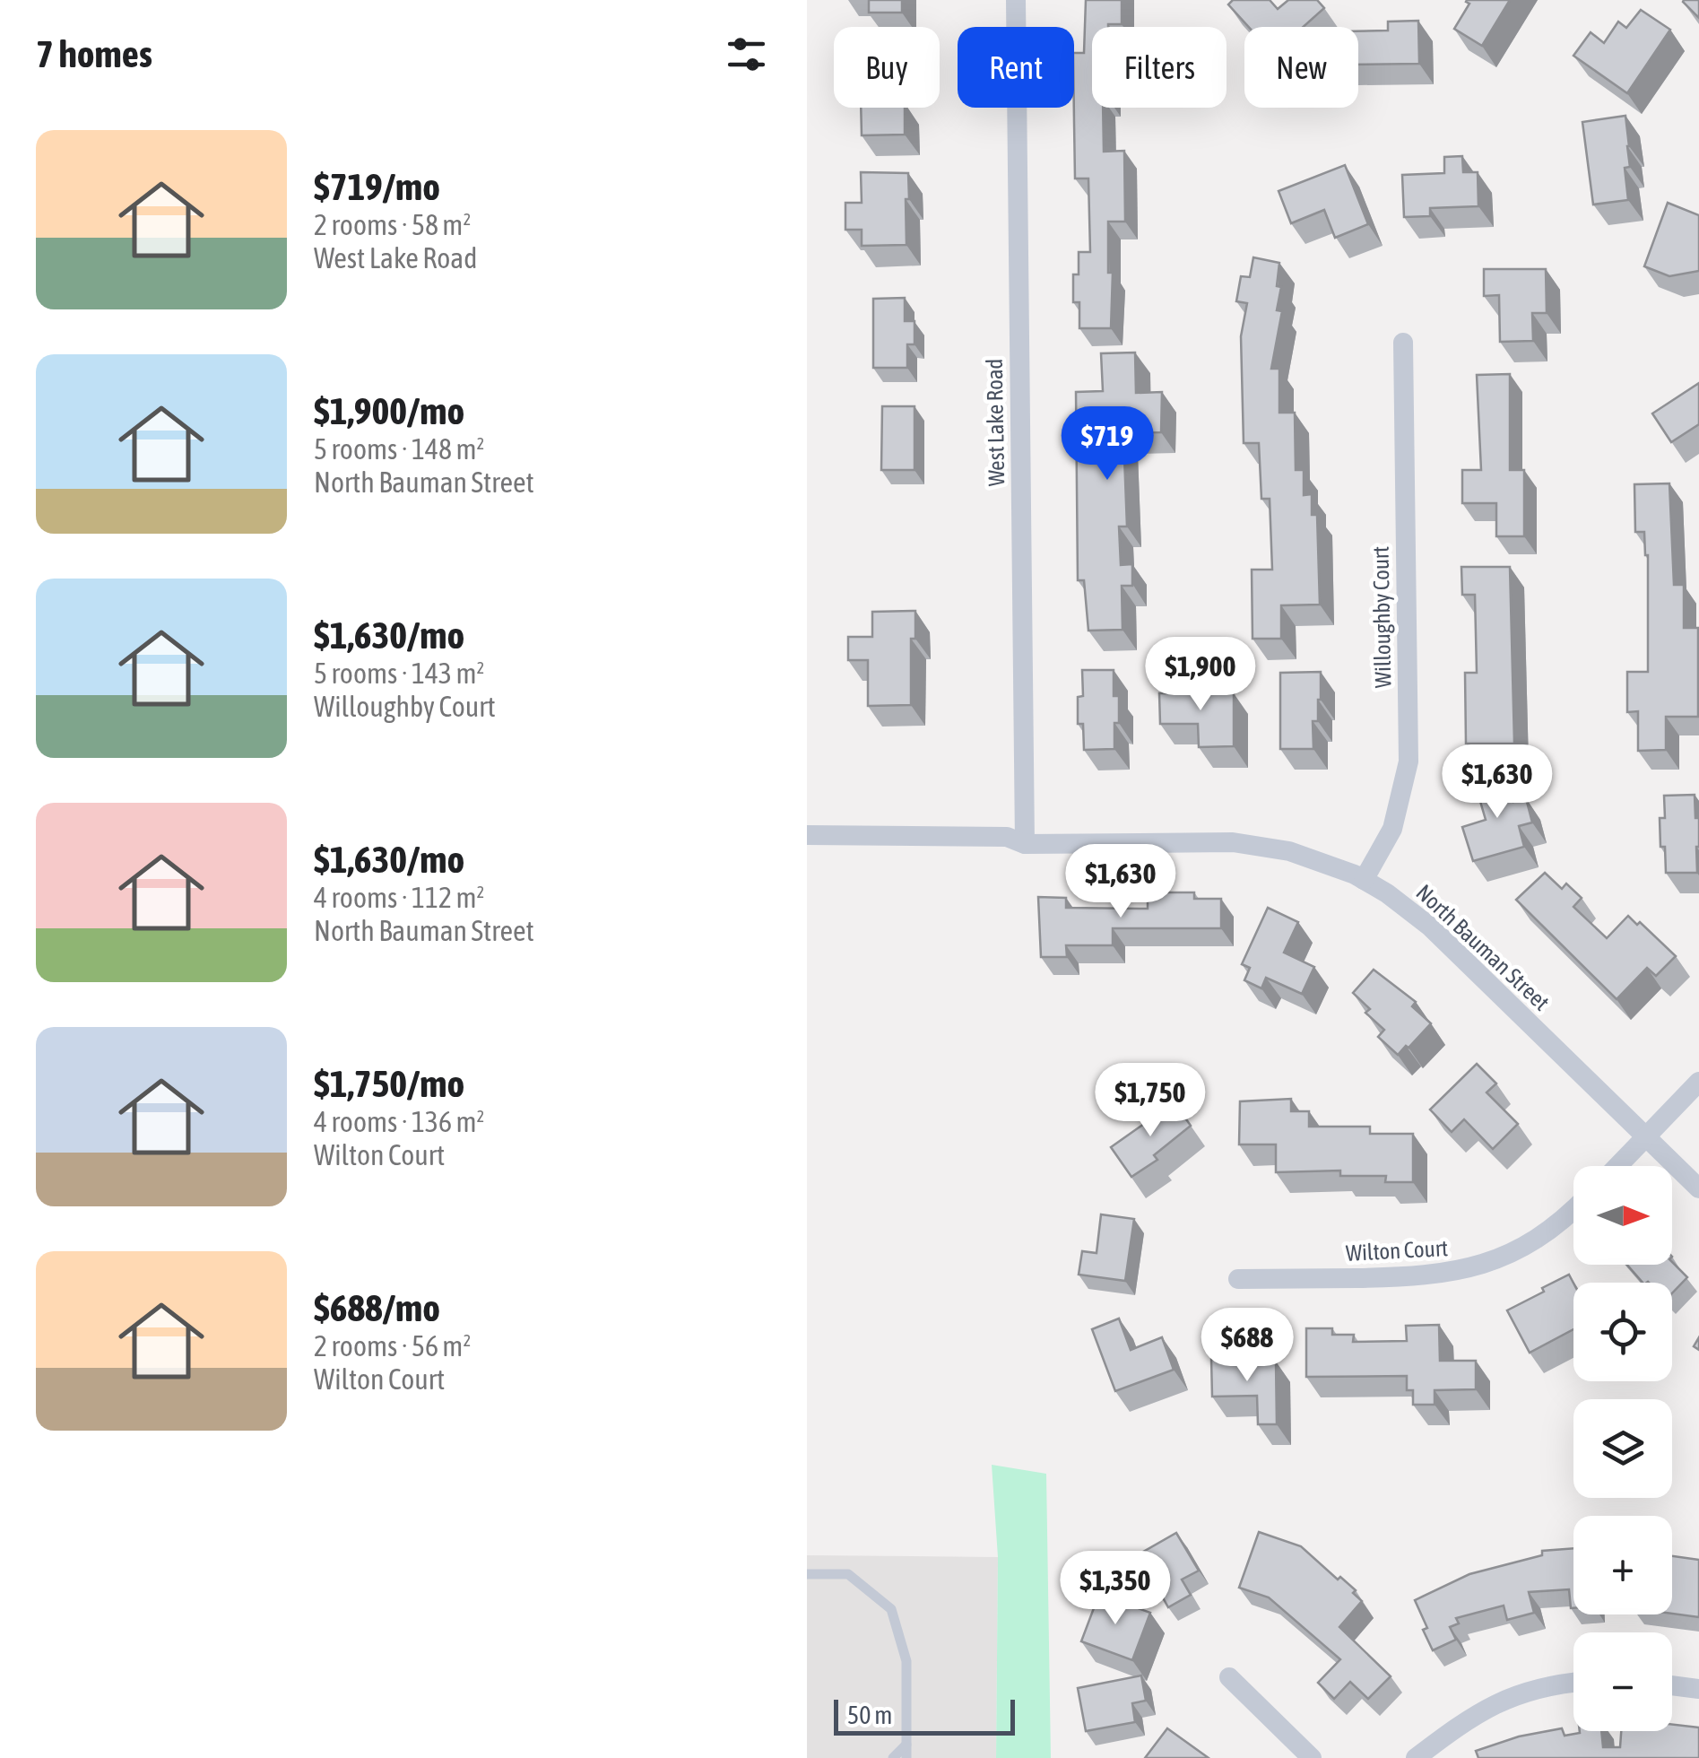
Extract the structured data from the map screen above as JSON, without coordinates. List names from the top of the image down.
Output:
{
  "streets": {
    "street": [
      "West Lake Road",
      "Willoughby Court",
      "North Bauman Street",
      "Wilton Court"
    ]
  },
  "crossings": [
    ["West Lake Road", "North Bauman Street"],
    ["Willoughby Court", "North Bauman Street"]
  ],
  "scale_bar": "50 m",
  "north": "right",
  "page": {
    "heading": "7 homes",
    "chip": [
      "Buy",
      "Rent",
      "Filters",
      "New"
    ],
    "list": [
      {
        "name": "$719/mo",
        "note": "2 rooms · 58 m² · West Lake Road"
      },
      {
        "name": "$1,900/mo",
        "note": "5 rooms · 148 m² · North Bauman Street"
      },
      {
        "name": "$1,630/mo",
        "note": "5 rooms · 143 m² · Willoughby Court"
      },
      {
        "name": "$1,630/mo",
        "note": "4 rooms · 112 m² · North Bauman Street"
      },
      {
        "name": "$1,750/mo",
        "note": "4 rooms · 136 m² · Wilton Court"
      },
      {
        "name": "$688/mo",
        "note": "2 rooms · 56 m² · Wilton Court"
      }
    ],
    "price": [
      "$719",
      "$1,900",
      "$1,630",
      "$1,630",
      "$1,750",
      "$688",
      "$1,350"
    ],
    "map_buttons": ["+", "−"],
    "scale": "50 m"
  }
}
